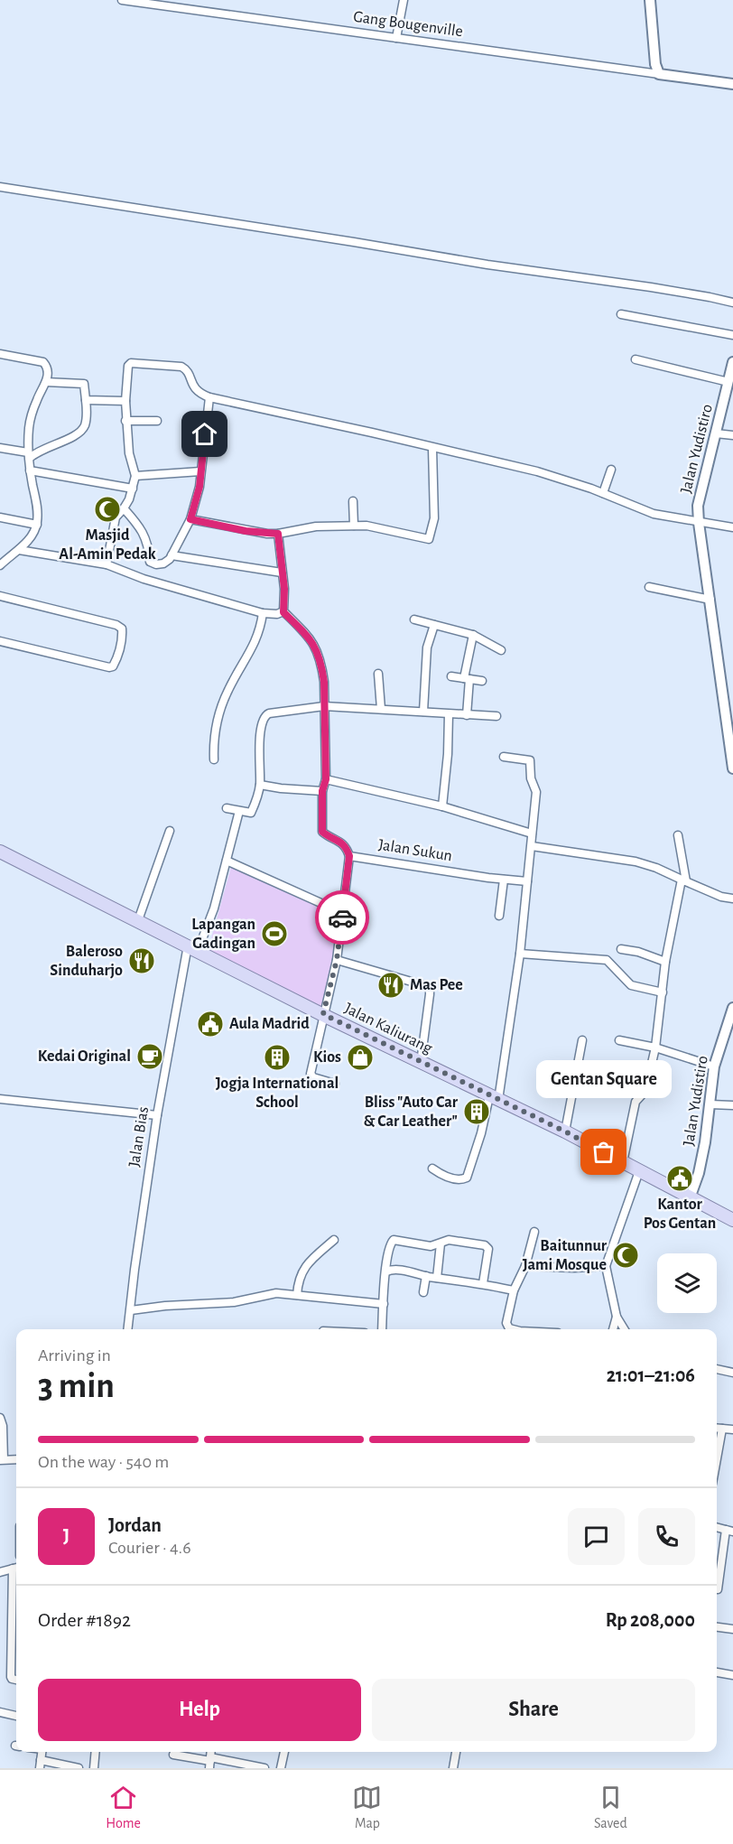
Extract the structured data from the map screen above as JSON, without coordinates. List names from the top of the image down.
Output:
{
  "streets": {
    "main road": ["Jalan Kaliurang"],
    "street": [
      "Gang Bougenville",
      "Jalan Yudistiro",
      "Jalan Sukun",
      "Jalan Bias"
    ]
  },
  "crossings": [
    ["Jalan Yudistiro", "Jalan Kaliurang"],
    ["Jalan Kaliurang", "Jalan Bias"]
  ],
  "places": {
    "mosque": ["Masjid Al-Amin Pedak", "Baitunnur Jami Mosque"],
    "sports": ["Lapangan Gadingan"],
    "restaurant": ["Baleroso Sinduharjo", "Mas Pee"],
    "public building": ["Aula Madrid", "Kantor Pos Gentan"],
    "cafe": ["Kedai Original"],
    "building": ["Jogja International School", "Bliss \"Auto Car & Car Leather\""],
    "shop": ["Kios"],
    "other": ["Gentan Square"]
  },
  "page": {
    "bubble": "Gentan Square",
    "heading": ["3 min", "Arriving in", "21:01–21:06"],
    "panel": [
      "Jordan",
      "Courier · 4.6",
      "Order #1892",
      "Rp 208,000"
    ],
    "bar": "On the way · 540 m",
    "round": "J",
    "buttons": ["Help", "Share"],
    "tabs": ["Home", "Map", "Saved"]
  }
}
